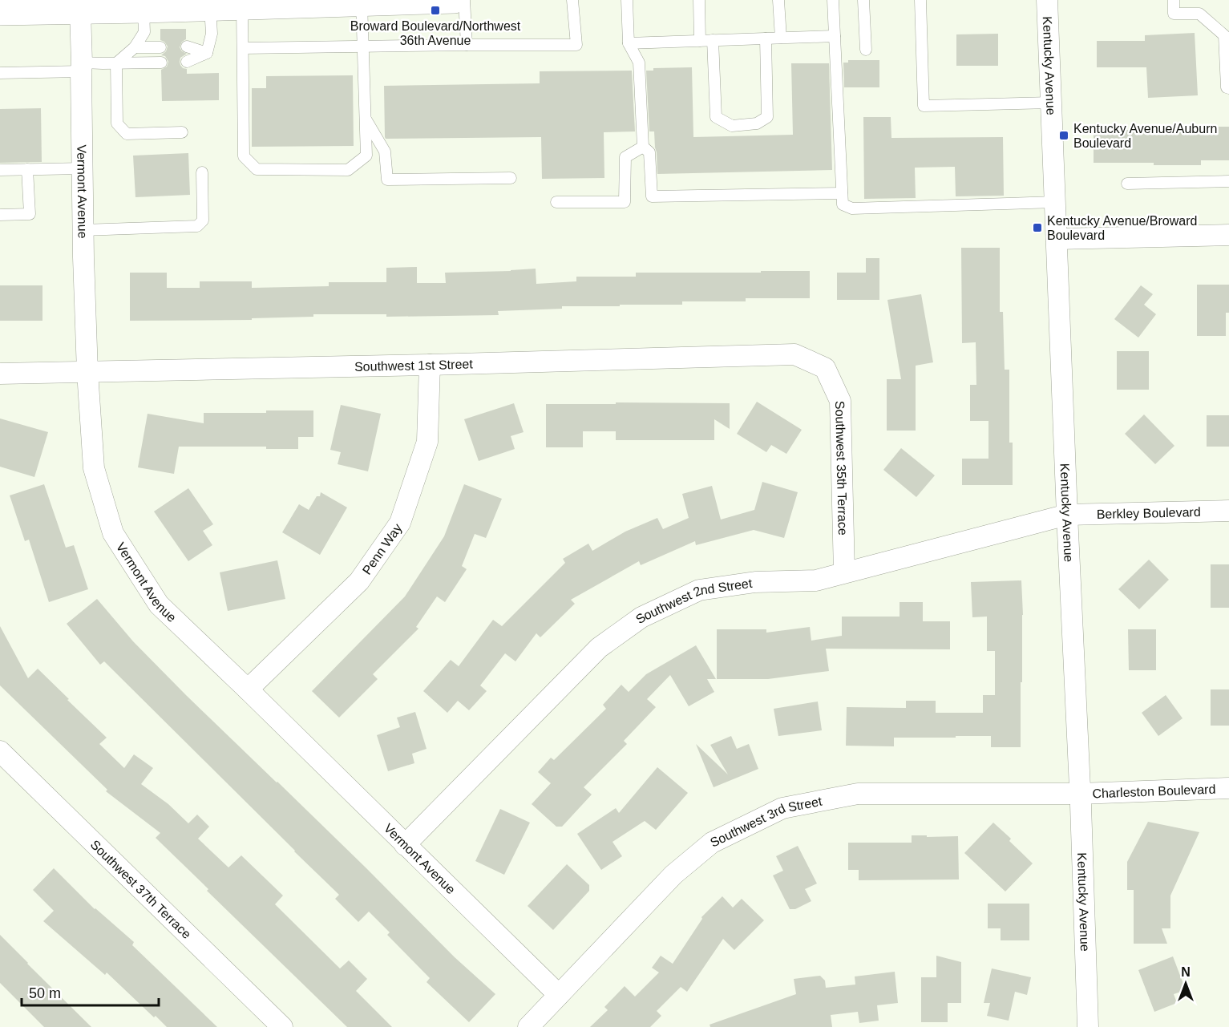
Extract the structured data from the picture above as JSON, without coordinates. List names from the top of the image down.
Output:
{
  "streets": {
    "street": [
      "Kentucky Avenue",
      "Vermont Avenue",
      "Southwest 1st Street",
      "Southwest 35th Terrace",
      "Berkley Boulevard",
      "Penn Way",
      "Southwest 2nd Street",
      "Charleston Boulevard",
      "Southwest 3rd Street",
      "Southwest 37th Terrace"
    ]
  },
  "crossings": [
    ["Kentucky Avenue", "Berkley Boulevard"],
    ["Kentucky Avenue", "Southwest 2nd Street"],
    ["Kentucky Avenue", "Charleston Boulevard"],
    ["Kentucky Avenue", "Southwest 3rd Street"],
    ["Vermont Avenue", "Southwest 1st Street"],
    ["Vermont Avenue", "Penn Way"],
    ["Vermont Avenue", "Southwest 2nd Street"],
    ["Vermont Avenue", "Southwest 3rd Street"],
    ["Southwest 1st Street", "Southwest 35th Terrace"],
    ["Southwest 1st Street", "Penn Way"],
    ["Southwest 35th Terrace", "Southwest 2nd Street"],
    ["Berkley Boulevard", "Southwest 2nd Street"],
    ["Charleston Boulevard", "Southwest 3rd Street"]
  ],
  "places": {
    "transit": ["Broward Boulevard/Northwest 36th Avenue", "Kentucky Avenue/Auburn Boulevard", "Kentucky Avenue/Broward Boulevard"]
  },
  "scale_bar": "50 m",
  "north": "top"
}
